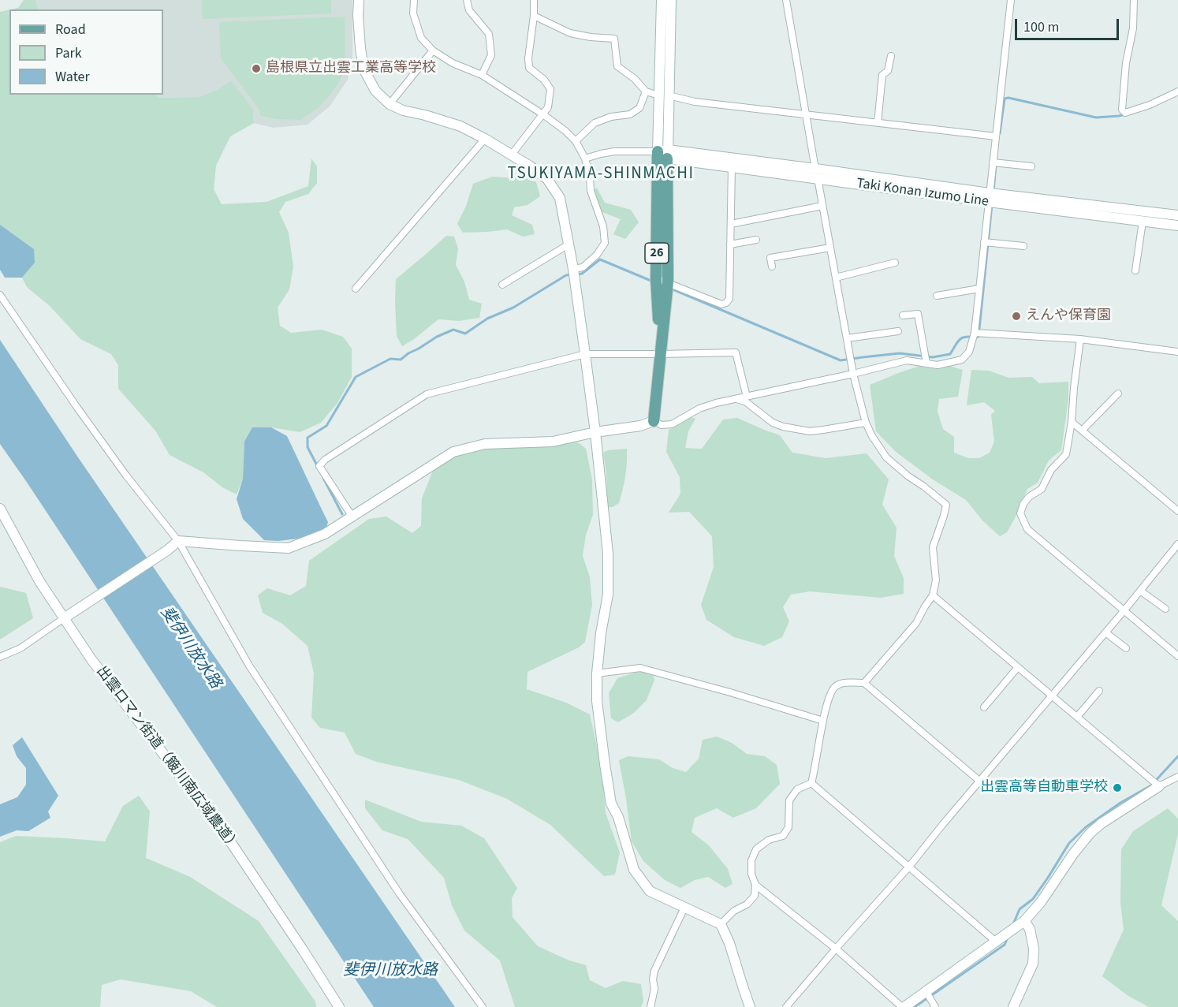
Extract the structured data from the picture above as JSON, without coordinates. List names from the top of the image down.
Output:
{
  "streets": {
    "main road": ["26"],
    "street": ["Taki Konan Izumo Line", "出雲ロマン街道（簸川南広域農道）"]
  },
  "crossings": [
    ["Taki Konan Izumo Line", "26"]
  ],
  "districts": ["TSUKIYAMA-SHINMACHI"],
  "water": ["斐伊川放水路"],
  "places": ["島根県立出雲工業高等学校", "えんや保育園", "出雲高等自動車学校"],
  "legend": ["Road", "Park", "Water"],
  "scale_bar": "100 m"
}
